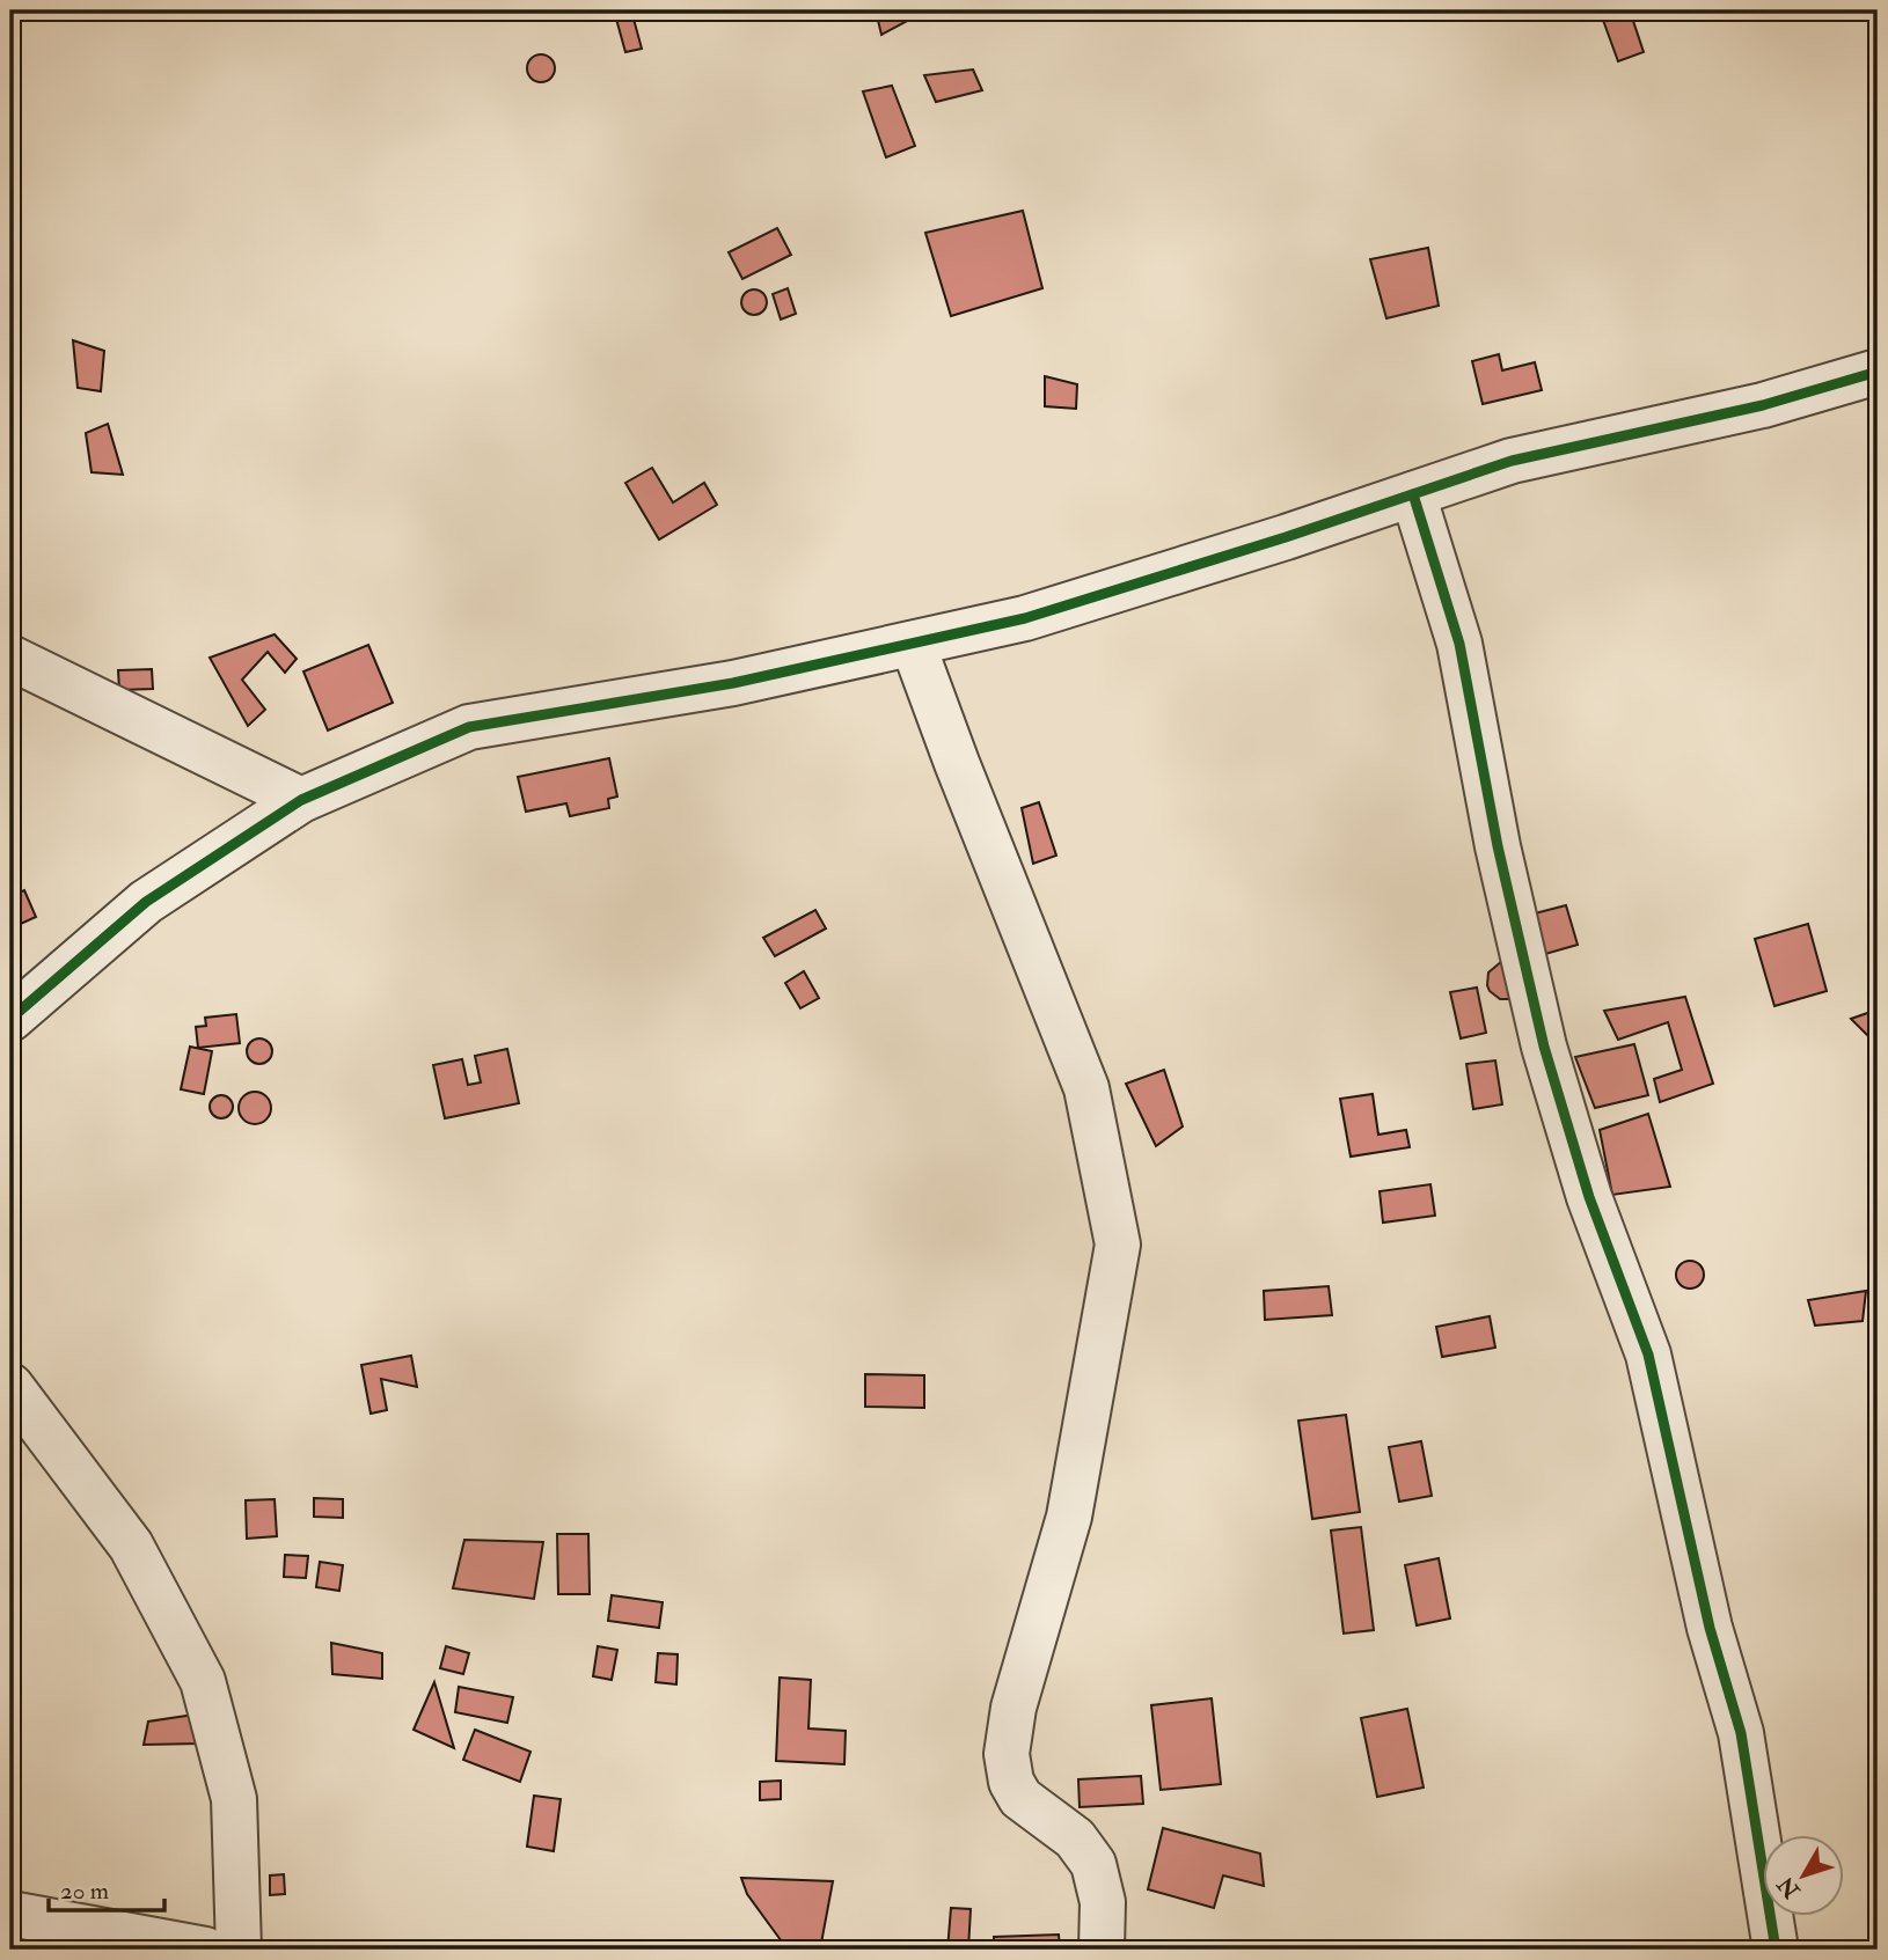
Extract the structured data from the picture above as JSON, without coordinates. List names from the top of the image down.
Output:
{
  "scale_bar": "20 m",
  "north": "bottom left"
}
